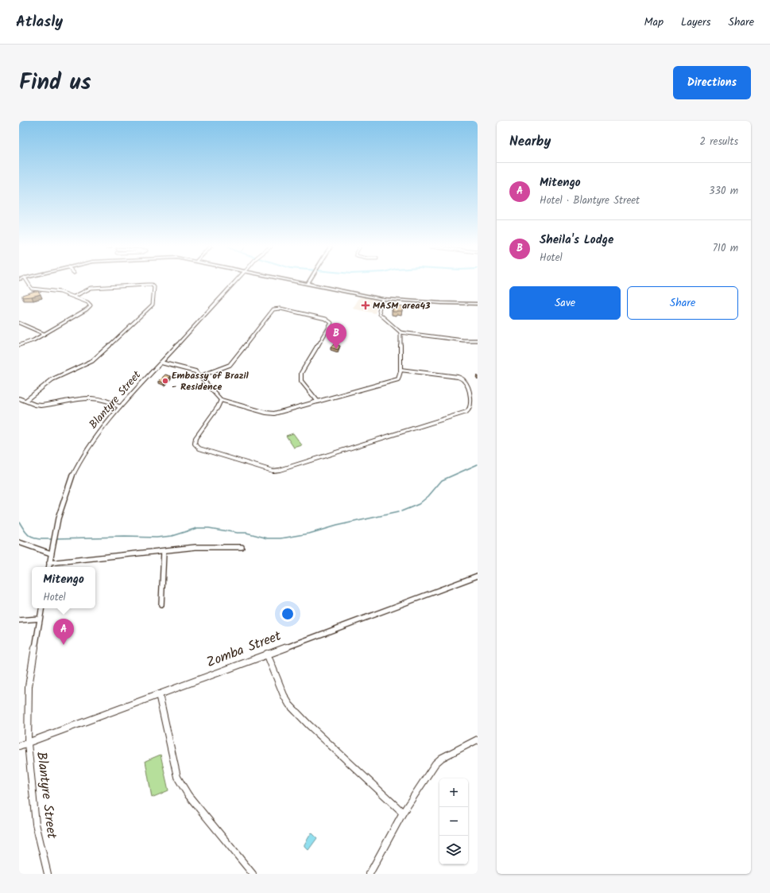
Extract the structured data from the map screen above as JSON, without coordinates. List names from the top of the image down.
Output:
{
  "streets": {
    "street": ["Blantyre Street", "Zomba Street"]
  },
  "crossings": [
    ["Blantyre Street", "Zomba Street"]
  ],
  "places": {
    "health": ["MASM area43"],
    "other": ["Embassy of Brazil - Residence"]
  },
  "page": {
    "header": "Atlasly",
    "nav": ["Map", "Layers", "Share"],
    "title": "Find us",
    "buttons": [
      "Directions",
      ["Save", "Share"]
    ],
    "heading": ["Nearby", "2 results"],
    "list": [
      {
        "mark": "A",
        "name": "Mitengo",
        "note": "Hotel · Blantyre Street",
        "value": "330 m"
      },
      {
        "mark": "B",
        "name": "Sheila's Lodge",
        "note": "Hotel",
        "value": "710 m"
      }
    ],
    "pins": ["B", "A"],
    "popup": ["Mitengo", "Hotel"],
    "map_buttons": ["+", "−"]
  }
}
